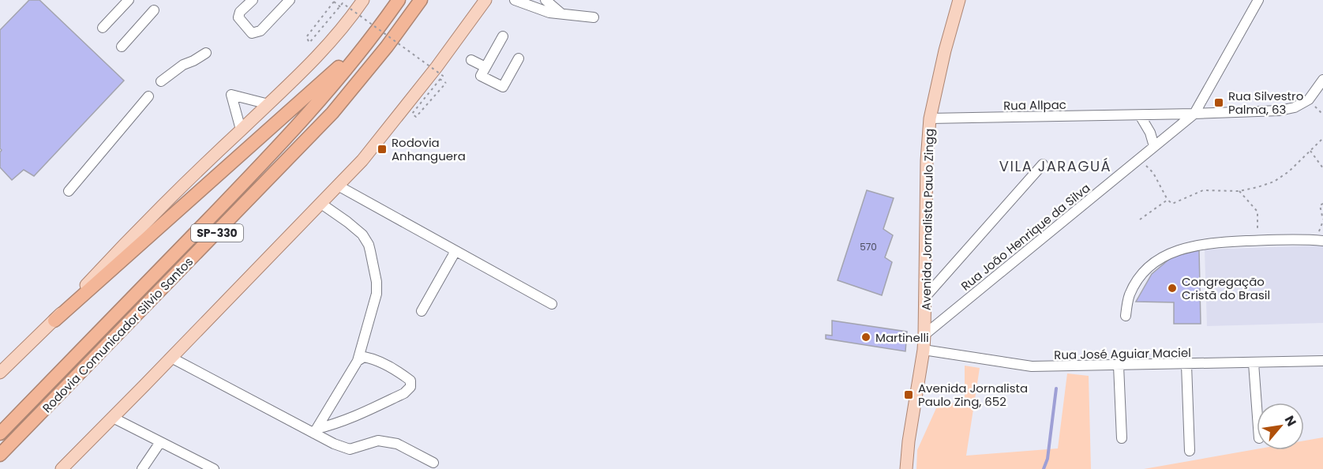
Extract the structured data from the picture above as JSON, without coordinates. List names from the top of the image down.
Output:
{
  "streets": {
    "highway": ["SP-330", "Rodovia Comunicador Silvio Santos"],
    "main road": ["Avenida Jornalista Paulo Zingg"],
    "street": ["Rua Allpac", "Rua João Henrique da Silva", "Rua José Aguiar Maciel"]
  },
  "crossings": [
    ["Rua Allpac", "Avenida Jornalista Paulo Zingg"],
    ["Rua Allpac", "Rua João Henrique da Silva"],
    ["Avenida Jornalista Paulo Zingg", "Rua João Henrique da Silva"],
    ["Avenida Jornalista Paulo Zingg", "Rua José Aguiar Maciel"]
  ],
  "districts": ["VILA JARAGUÁ"],
  "places": {
    "transit": ["Rua Silvestro Palma, 63", "Rodovia Anhanguera", "Avenida Jornalista Paulo Zing, 652"],
    "other": ["Congregação Cristã do Brasil", "Martinelli"]
  },
  "house_numbers": ["570"],
  "north": "top right"
}
